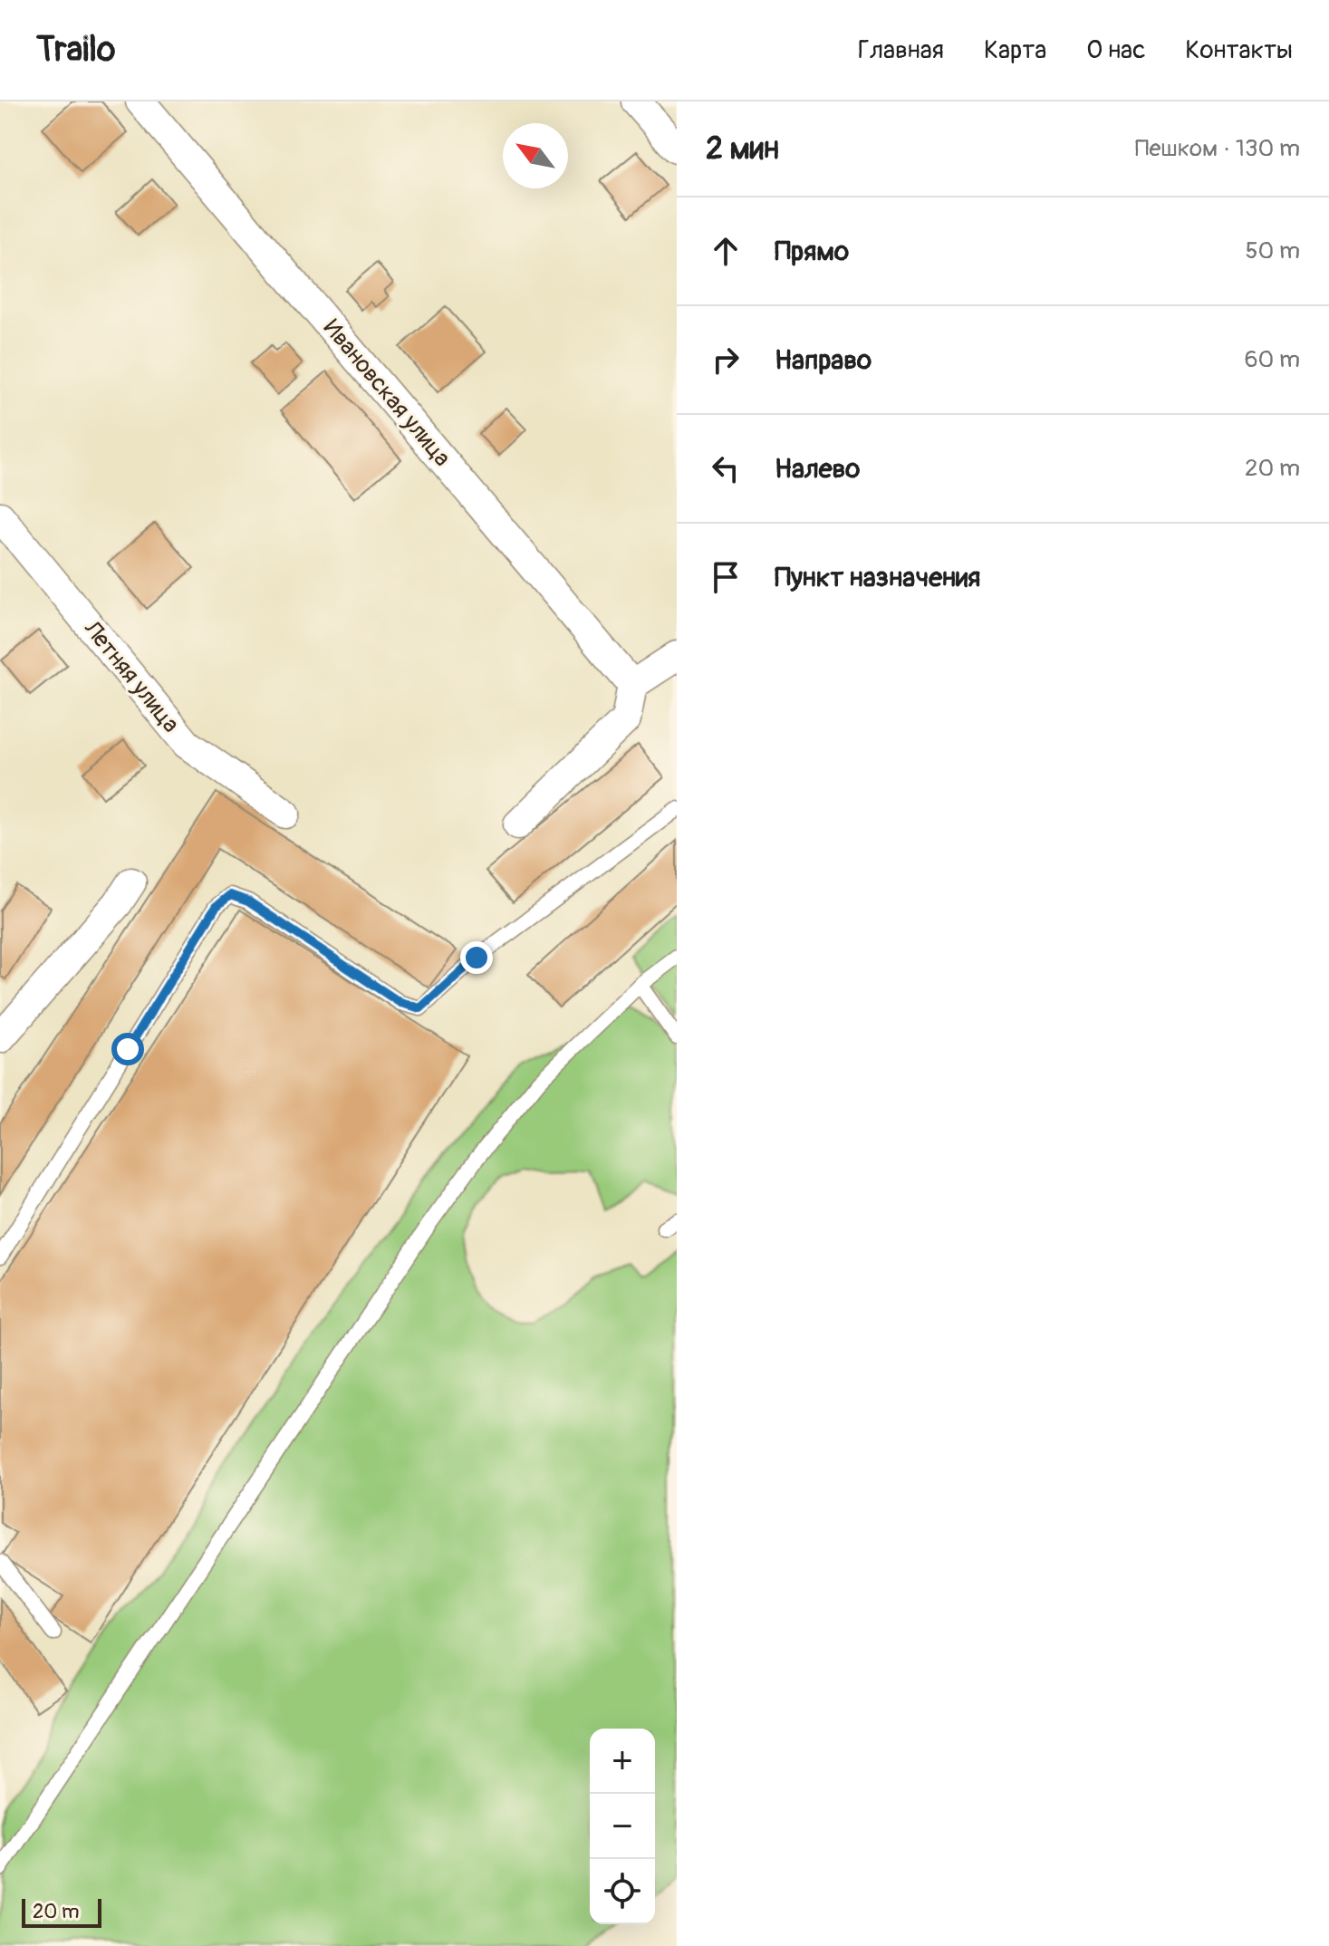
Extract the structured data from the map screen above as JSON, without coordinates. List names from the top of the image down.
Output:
{
  "streets": {
    "street": ["Ивановская улица", "Летняя улица"]
  },
  "scale_bar": "20 m",
  "north": "top left",
  "page": {
    "header": "Trailo",
    "nav": [
      "Главная",
      "Карта",
      "О нас",
      "Контакты"
    ],
    "heading": ["2 мин", "Пешком · 130 m"],
    "list": [
      ["Прямо", "50 m"],
      ["Направо", "60 m"],
      ["Налево", "20 m"],
      "Пункт назначения"
    ],
    "map_buttons": ["+", "−"],
    "scale": "20 m"
  }
}
